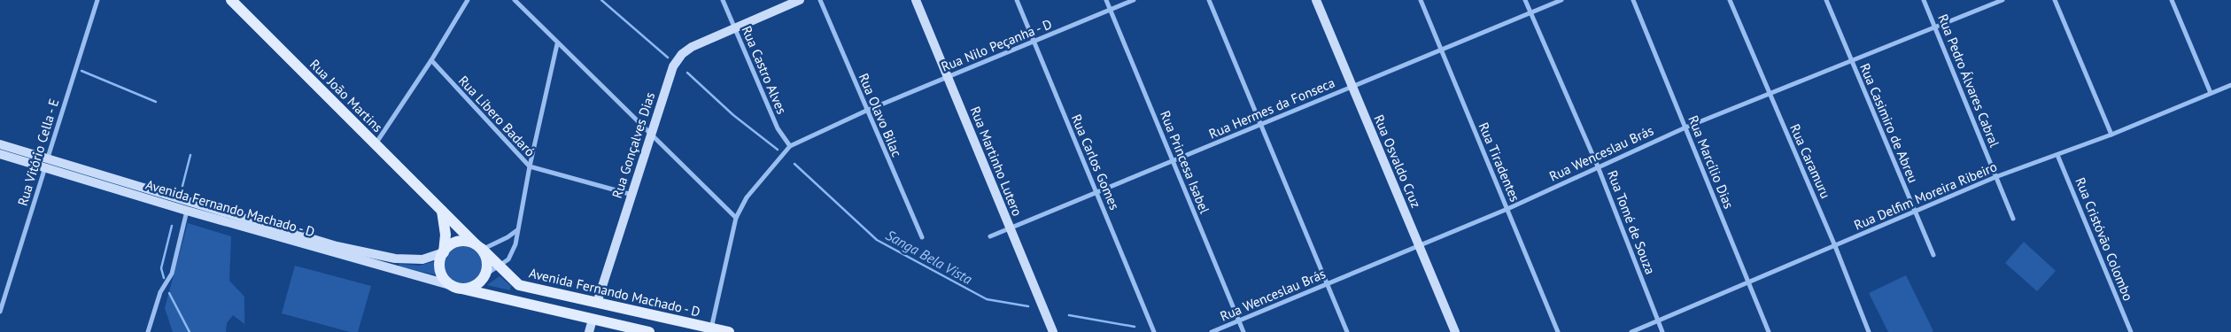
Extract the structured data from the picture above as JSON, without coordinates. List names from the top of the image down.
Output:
{
  "streets": {
    "main road": ["Rua João Martins", "Avenida Fernando Machado - D"],
    "street": [
      "Rua Nilo Peçanha - D",
      "Rua Castro Alves",
      "Rua Pedro Álvares Cabral",
      "Rua Hermes da Fonseca",
      "Rua Olavo Bilac",
      "Rua Líbero Badaró",
      "Rua Casimiro de Abreu",
      "Rua Gonçalves Dias",
      "Rua Vitório Cella - E",
      "Rua Wenceslau Brás",
      "Rua Martinho Lutero",
      "Rua Osvaldo Cruz",
      "Rua Caramuru",
      "Rua Carlos Gomes",
      "Rua Princesa Isabel",
      "Rua Tiradentes",
      "Rua Marcílio Dias",
      "Rua Delfim Moreira Ribeiro",
      "Rua Tomé de Souza",
      "Rua Cristóvão Colombo"
    ]
  },
  "crossings": [
    ["Rua Nilo Peçanha - D", "Rua Castro Alves"],
    ["Rua Nilo Peçanha - D", "Rua Olavo Bilac"],
    ["Rua Nilo Peçanha - D", "Rua Martinho Lutero"],
    ["Rua Nilo Peçanha - D", "Rua Carlos Gomes"],
    ["Rua Nilo Peçanha - D", "Rua Princesa Isabel"],
    ["Rua Castro Alves", "Rua Gonçalves Dias"],
    ["Rua Pedro Álvares Cabral", "Rua Wenceslau Brás"],
    ["Rua Pedro Álvares Cabral", "Rua Delfim Moreira Ribeiro"],
    ["Rua João Martins", "Avenida Fernando Machado - D"],
    ["Rua Hermes da Fonseca", "Rua Martinho Lutero"],
    ["Rua Hermes da Fonseca", "Rua Osvaldo Cruz"],
    ["Rua Hermes da Fonseca", "Rua Carlos Gomes"],
    ["Rua Hermes da Fonseca", "Rua Princesa Isabel"],
    ["Rua Hermes da Fonseca", "Rua Tiradentes"],
    ["Rua Hermes da Fonseca", "Rua Tomé de Souza"],
    ["Rua Líbero Badaró", "Rua Gonçalves Dias"],
    ["Rua Casimiro de Abreu", "Rua Wenceslau Brás"],
    ["Rua Casimiro de Abreu", "Rua Delfim Moreira Ribeiro"],
    ["Rua Gonçalves Dias", "Avenida Fernando Machado - D"],
    ["Rua Vitório Cella - E", "Avenida Fernando Machado - D"],
    ["Rua Wenceslau Brás", "Rua Osvaldo Cruz"],
    ["Rua Wenceslau Brás", "Rua Caramuru"],
    ["Rua Wenceslau Brás", "Rua Princesa Isabel"],
    ["Rua Wenceslau Brás", "Rua Tiradentes"],
    ["Rua Wenceslau Brás", "Rua Marcílio Dias"],
    ["Rua Wenceslau Brás", "Rua Tomé de Souza"],
    ["Rua Caramuru", "Rua Delfim Moreira Ribeiro"],
    ["Rua Marcílio Dias", "Rua Delfim Moreira Ribeiro"],
    ["Rua Delfim Moreira Ribeiro", "Rua Tomé de Souza"],
    ["Rua Delfim Moreira Ribeiro", "Rua Cristóvão Colombo"]
  ],
  "water": ["Sanga Bela Vista"]
}
